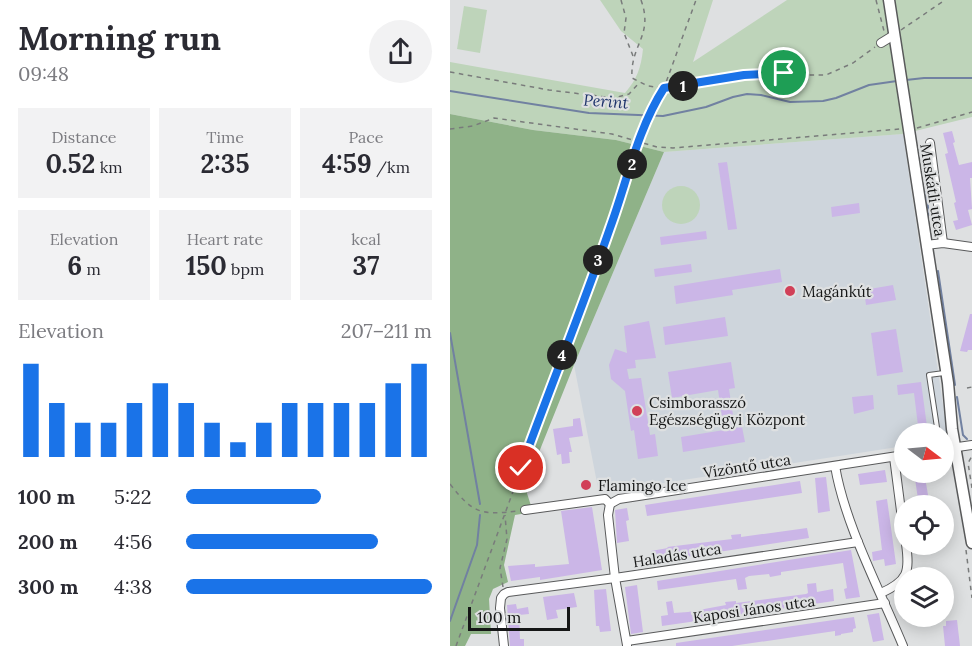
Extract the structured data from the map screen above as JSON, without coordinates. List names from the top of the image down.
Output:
{
  "streets": {
    "main road": ["Muskátli utca"],
    "street": ["Vízöntő utca", "Haladás utca", "Kaposi János utca"]
  },
  "water": ["Perint"],
  "places": ["Magánkút", "Csimborasszó Egészségügyi Központ", "Flamingo Ice"],
  "scale_bar": "100 m",
  "north": "right",
  "page": {
    "heading": ["Morning run", "09:48"],
    "pins": [
      "1",
      "2",
      "3",
      "4"
    ],
    "stats": [
      ["Distance", "0.52 km"],
      ["Time", "2:35"],
      ["Pace", "4:59 /km"],
      ["Elevation", "6 m"],
      ["Heart rate", "150 bpm"],
      ["kcal", "37"]
    ],
    "chart": ["Elevation", "207–211 m"],
    "list": [
      {
        "name": "100 m",
        "note": "5:22"
      },
      {
        "name": "200 m",
        "note": "4:56"
      },
      {
        "name": "300 m",
        "note": "4:38"
      }
    ],
    "scale": "100 m"
  }
}
